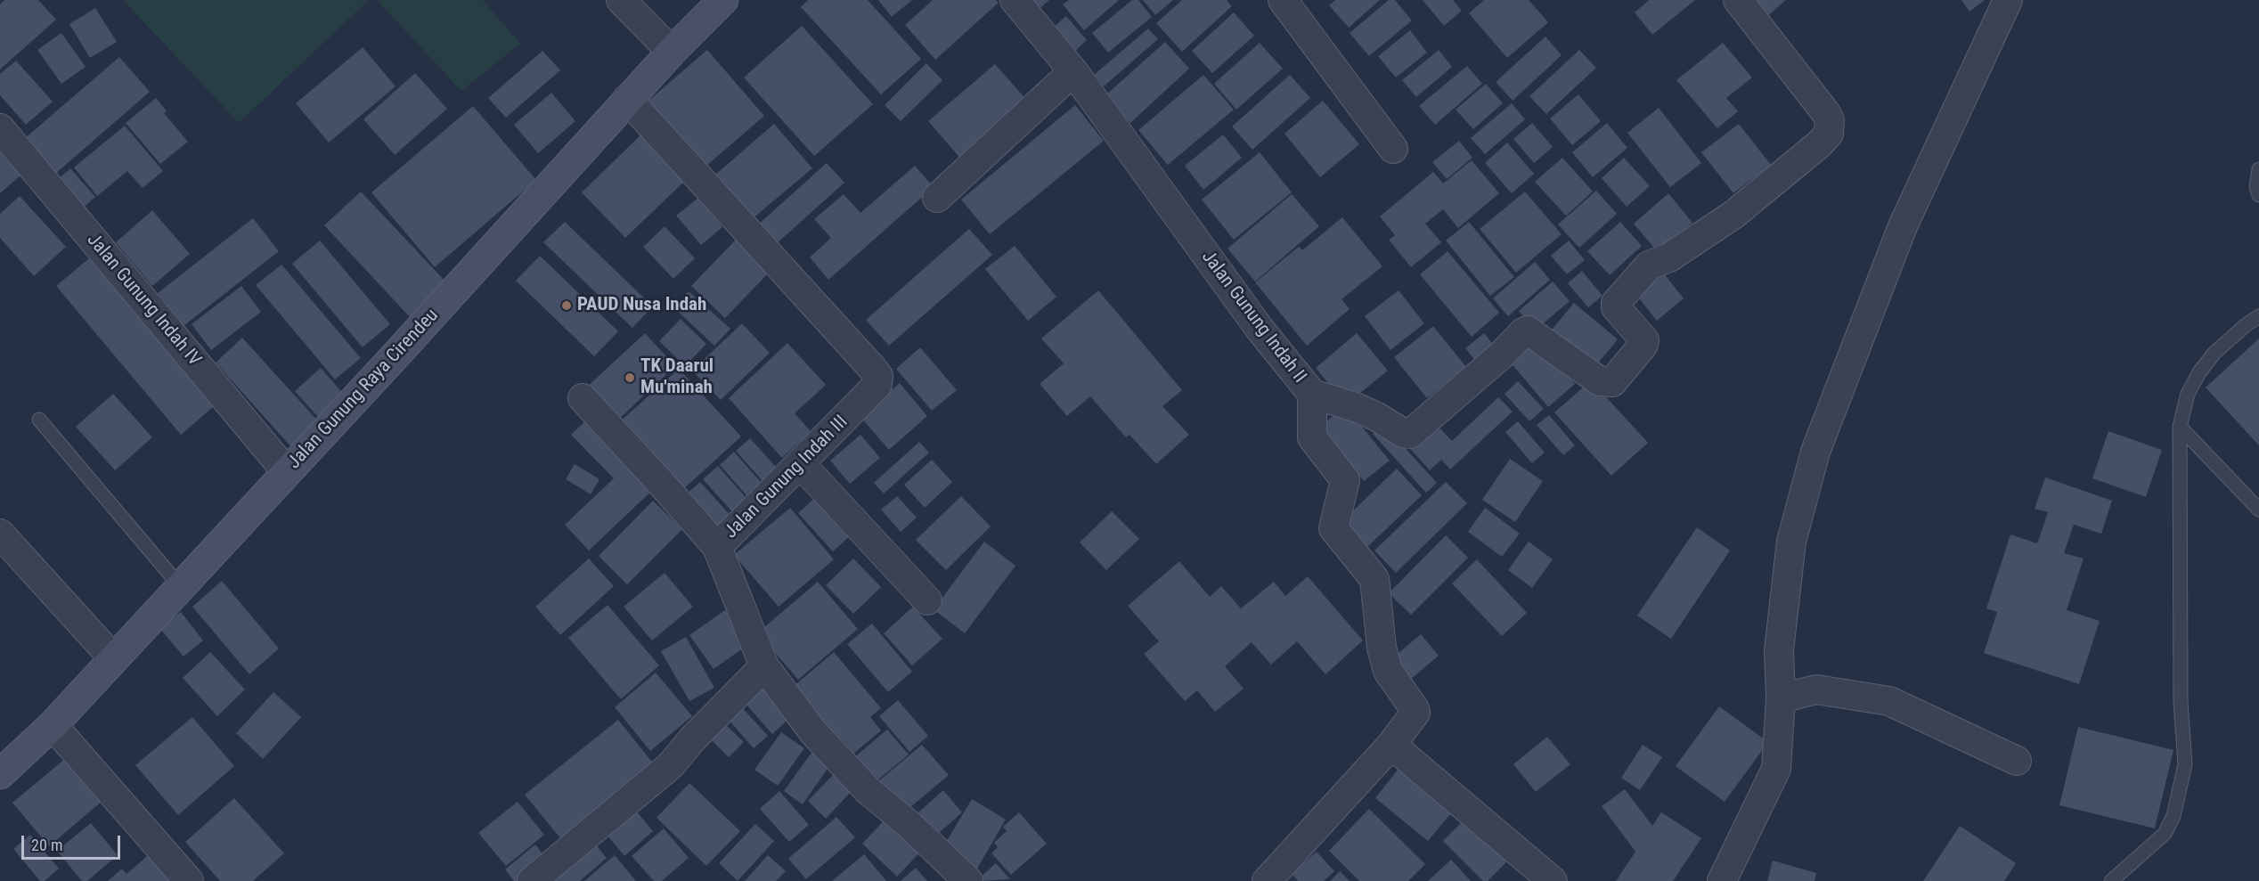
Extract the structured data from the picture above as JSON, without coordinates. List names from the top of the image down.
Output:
{
  "streets": {
    "street": [
      "Jalan Gunung Indah IV",
      "Jalan Gunung Indah II",
      "Jalan Gunung Raya Cirendeu",
      "Jalan Gunung Indah III"
    ]
  },
  "crossings": [
    ["Jalan Gunung Indah IV", "Jalan Gunung Raya Cirendeu"],
    ["Jalan Gunung Raya Cirendeu", "Jalan Gunung Indah III"]
  ],
  "places": ["PAUD Nusa Indah", "TK Daarul Mu'minah"],
  "scale_bar": "20 m"
}
